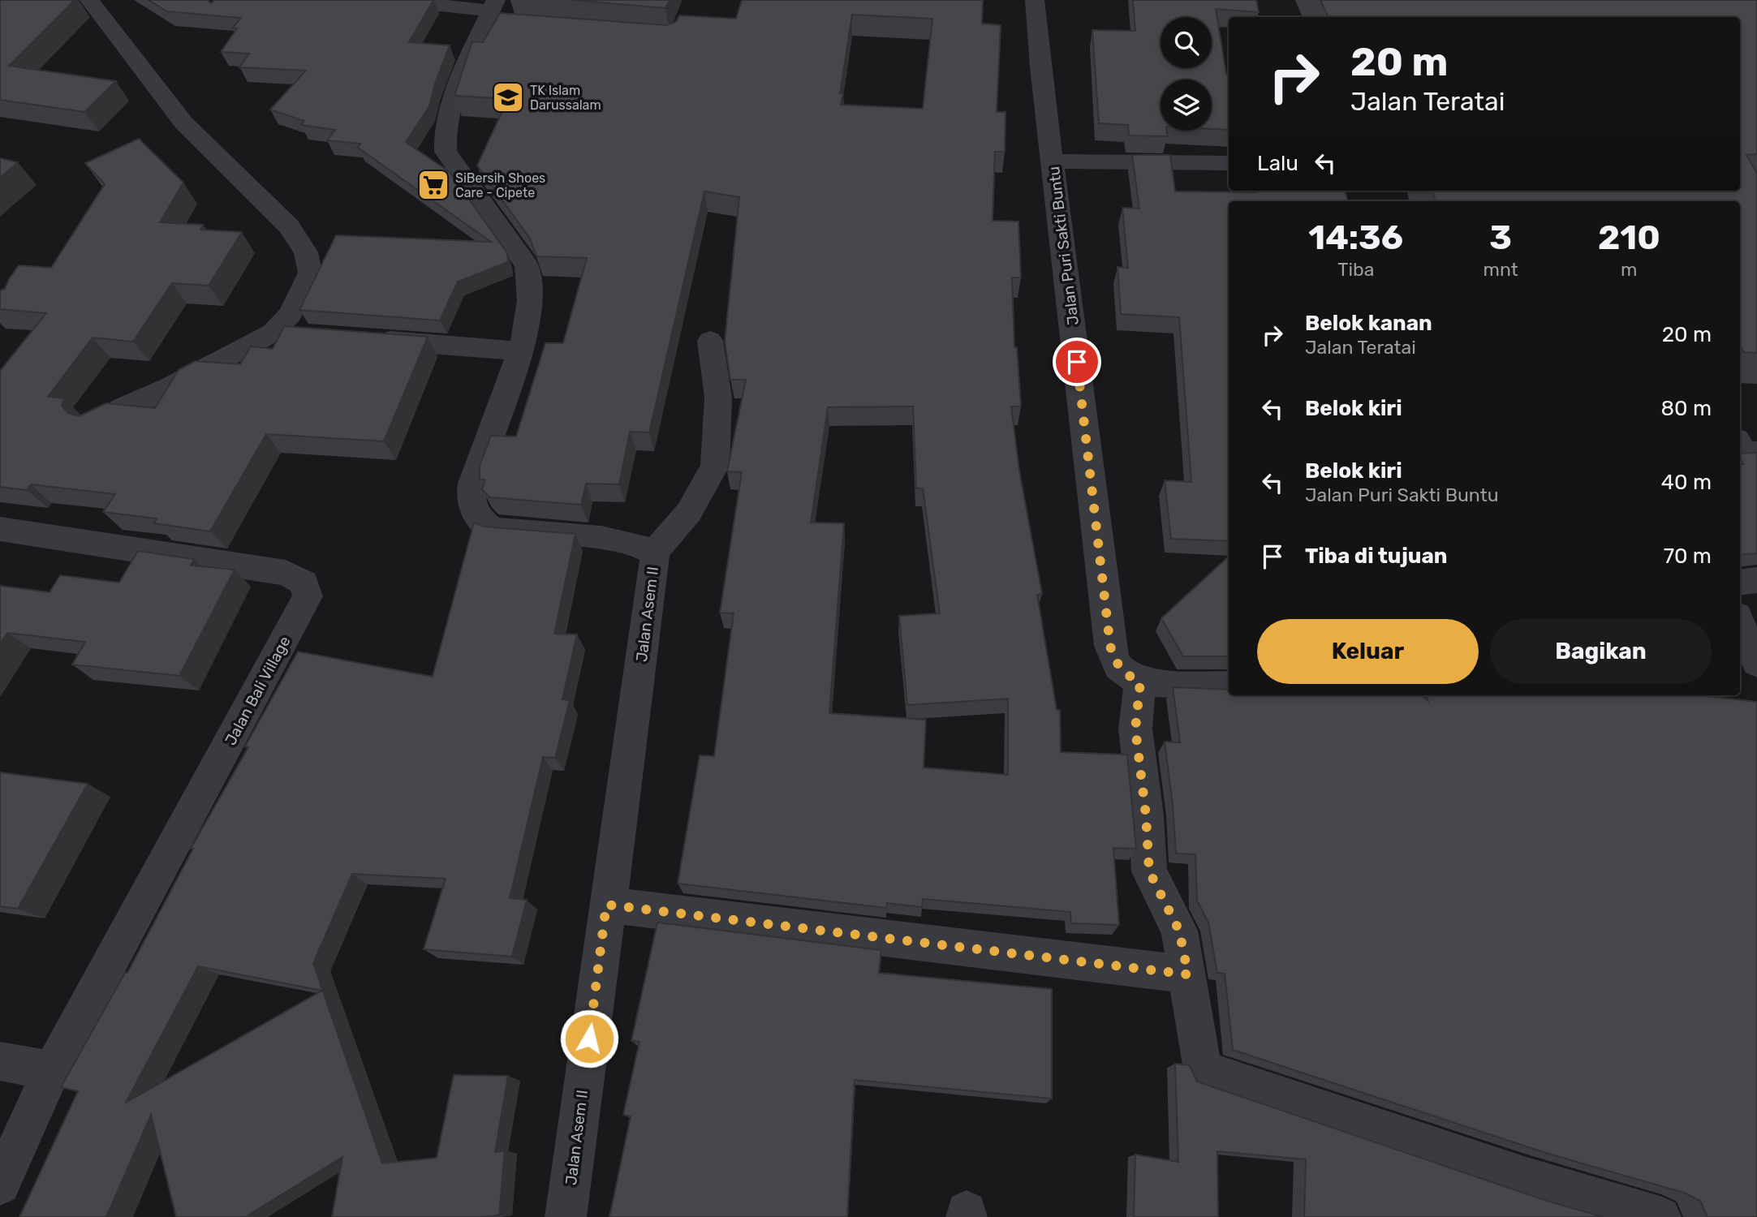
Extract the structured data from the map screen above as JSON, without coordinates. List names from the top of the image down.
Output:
{
  "streets": {
    "street": ["Jalan Puri Sakti Buntu", "Jalan Asem II", "Jalan Bali Village"]
  },
  "places": {
    "school or university": ["TK Islam Darussalam"],
    "supermarket": ["SiBersih Shoes Care - Cipete"]
  },
  "page": {
    "turn": ["20 m", "Jalan Teratai"],
    "then": "Lalu",
    "eta": [
      "14:36",
      "Tiba",
      "3",
      "mnt",
      "210",
      "m"
    ],
    "list": [
      {
        "name": "Belok kanan",
        "note": "Jalan Teratai",
        "value": "20 m"
      },
      {
        "name": "Belok kiri",
        "value": "80 m"
      },
      {
        "name": "Belok kiri",
        "note": "Jalan Puri Sakti Buntu",
        "value": "40 m"
      },
      {
        "name": "Tiba di tujuan",
        "value": "70 m"
      }
    ],
    "buttons": ["Keluar", "Bagikan"]
  }
}
